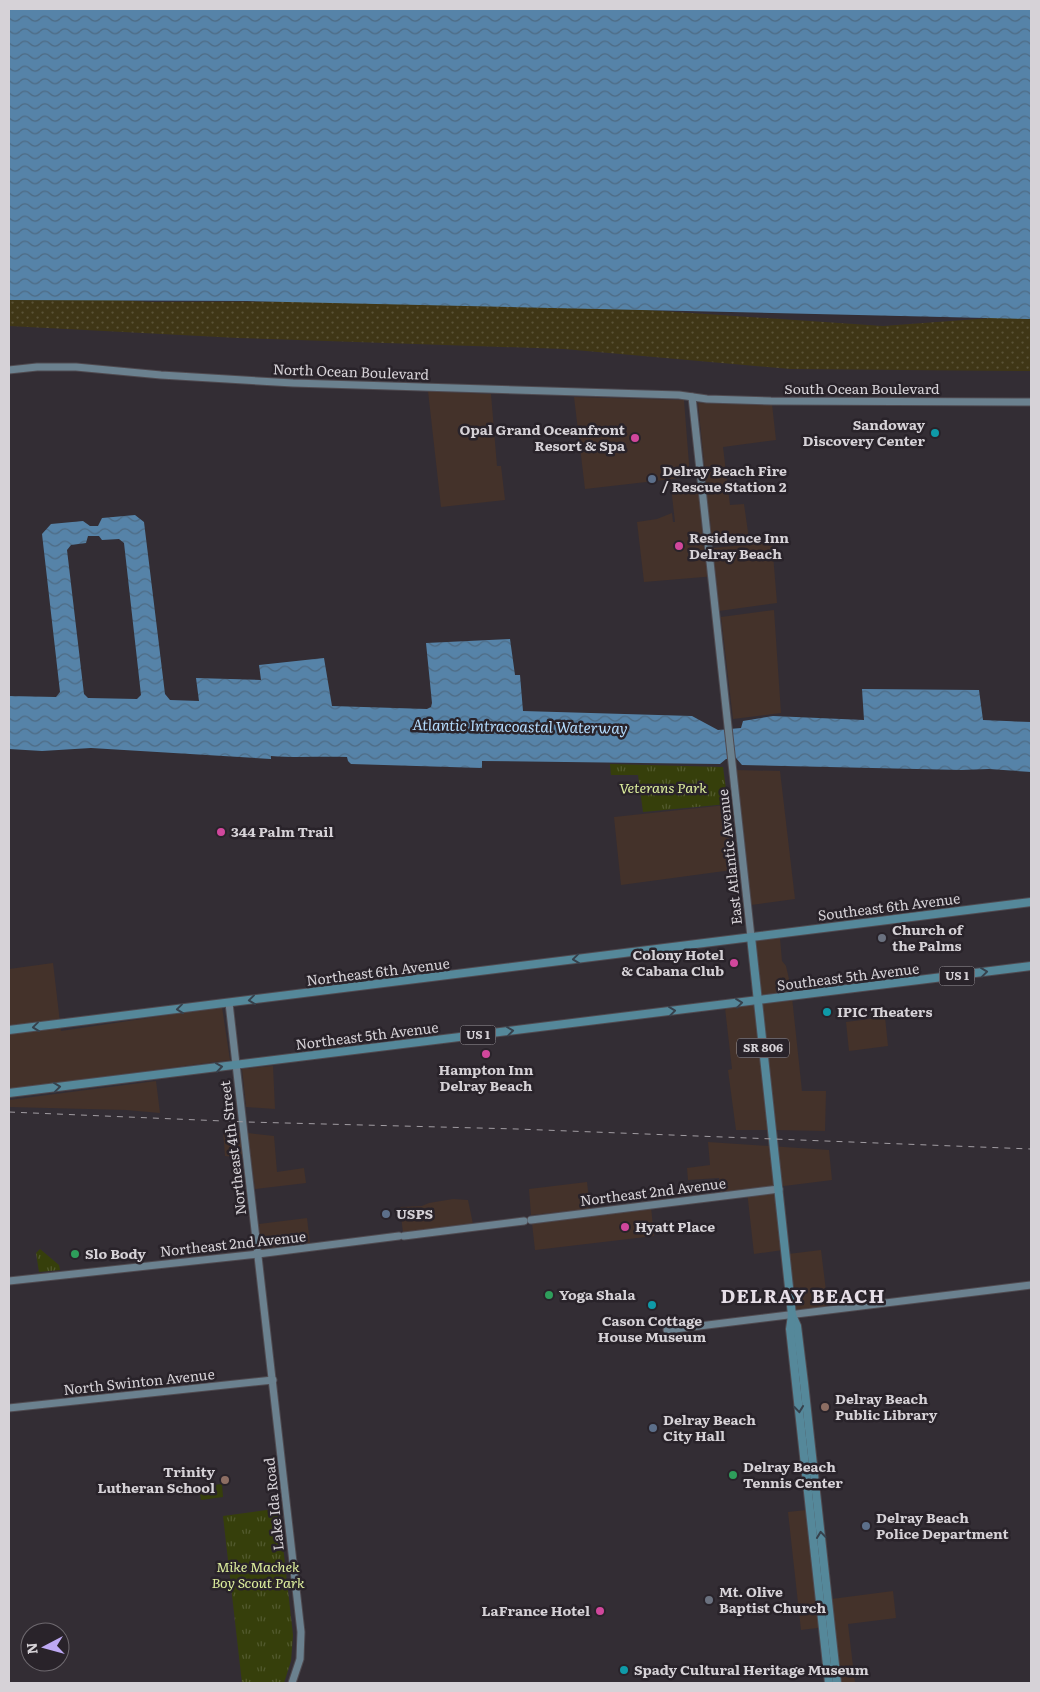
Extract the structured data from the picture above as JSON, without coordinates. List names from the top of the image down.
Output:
{
  "streets": {
    "main road": [
      "East Atlantic Avenue",
      "Southeast 6th Avenue",
      "Northeast 6th Avenue",
      "US 1",
      "Southeast 5th Avenue",
      "Northeast 5th Avenue",
      "SR 806"
    ],
    "street": [
      "North Ocean Boulevard",
      "South Ocean Boulevard",
      "Northeast 4th Street",
      "Northeast 2nd Avenue",
      "North Swinton Avenue",
      "Lake Ida Road"
    ]
  },
  "crossings": [
    ["North Ocean Boulevard", "South Ocean Boulevard"],
    ["North Ocean Boulevard", "East Atlantic Avenue"],
    ["South Ocean Boulevard", "East Atlantic Avenue"],
    ["East Atlantic Avenue", "Southeast 6th Avenue"],
    ["East Atlantic Avenue", "Northeast 6th Avenue"],
    ["East Atlantic Avenue", "Southeast 5th Avenue"],
    ["East Atlantic Avenue", "Northeast 5th Avenue"],
    ["East Atlantic Avenue", "SR 806"],
    ["East Atlantic Avenue", "Northeast 2nd Avenue"],
    ["Southeast 6th Avenue", "Northeast 6th Avenue"],
    ["Northeast 6th Avenue", "Northeast 4th Street"],
    ["Southeast 5th Avenue", "Northeast 5th Avenue"],
    ["Northeast 5th Avenue", "Northeast 4th Street"],
    ["Northeast 4th Street", "Northeast 2nd Avenue"],
    ["Northeast 4th Street", "North Swinton Avenue"],
    ["Northeast 4th Street", "Lake Ida Road"],
    ["North Swinton Avenue", "Lake Ida Road"]
  ],
  "one_way": ["Northeast 6th Avenue", "Southeast 5th Avenue", "Northeast 5th Avenue"],
  "districts": ["DELRAY BEACH"],
  "water": ["Atlantic Intracoastal Waterway"],
  "parks": ["Veterans Park", "Mike Machek Boy Scout Park"],
  "places": [
    "Sandoway Discovery Center",
    "Opal Grand Oceanfront Resort & Spa",
    "Delray Beach Fire / Rescue Station 2",
    "Residence Inn Delray Beach",
    "344 Palm Trail",
    "Church of the Palms",
    "Colony Hotel & Cabana Club",
    "IPIC Theaters",
    "Hampton Inn Delray Beach",
    "USPS",
    "Hyatt Place",
    "Slo Body",
    "Yoga Shala",
    "Cason Cottage House Museum",
    "Delray Beach Public Library",
    "Delray Beach City Hall",
    "Delray Beach Tennis Center",
    "Trinity Lutheran School",
    "Delray Beach Police Department",
    "Mt. Olive Baptist Church",
    "LaFrance Hotel",
    "Spady Cultural Heritage Museum"
  ],
  "north": "left"
}
